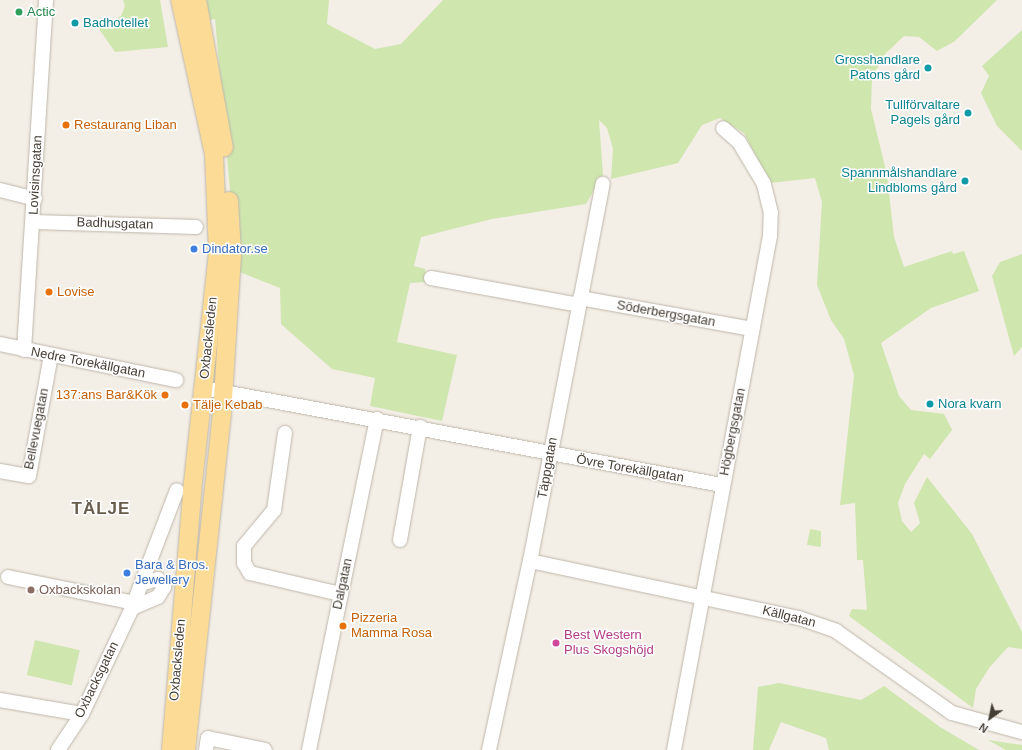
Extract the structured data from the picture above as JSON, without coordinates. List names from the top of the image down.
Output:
{
  "streets": {
    "main road": ["Oxbacksleden"],
    "street": [
      "Lovisinsgatan",
      "Badhusgatan",
      "Söderbergsgatan",
      "Nedre Torekällgatan",
      "Bellevuegatan",
      "Högbergsgatan",
      "Täppgatan",
      "Övre Torekällgatan",
      "Dalgatan",
      "Källgatan",
      "Oxbacksgatan"
    ]
  },
  "crossings": [
    ["Lovisinsgatan", "Badhusgatan"],
    ["Lovisinsgatan", "Nedre Torekällgatan"],
    ["Söderbergsgatan", "Högbergsgatan"],
    ["Söderbergsgatan", "Täppgatan"],
    ["Oxbacksleden", "Övre Torekällgatan"],
    ["Nedre Torekällgatan", "Bellevuegatan"],
    ["Högbergsgatan", "Övre Torekällgatan"],
    ["Högbergsgatan", "Källgatan"],
    ["Täppgatan", "Övre Torekällgatan"],
    ["Täppgatan", "Källgatan"],
    ["Övre Torekällgatan", "Dalgatan"]
  ],
  "districts": ["TÄLJE"],
  "places": [
    "Actic",
    "Badhotellet",
    "Grosshandlare Patons gård",
    "Tullförvaltare Pagels gård",
    "Restaurang Liban",
    "Spannmålshandlare Lindbloms gård",
    "Dindator.se",
    "Lovise",
    "137:ans Bar&Kök",
    "Nora kvarn",
    "Tälje Kebab",
    "Bara & Bros. Jewellery",
    "Oxbackskolan",
    "Pizzeria Mamma Rosa",
    "Best Western Plus Skogshöjd"
  ],
  "north": "bottom left"
}
